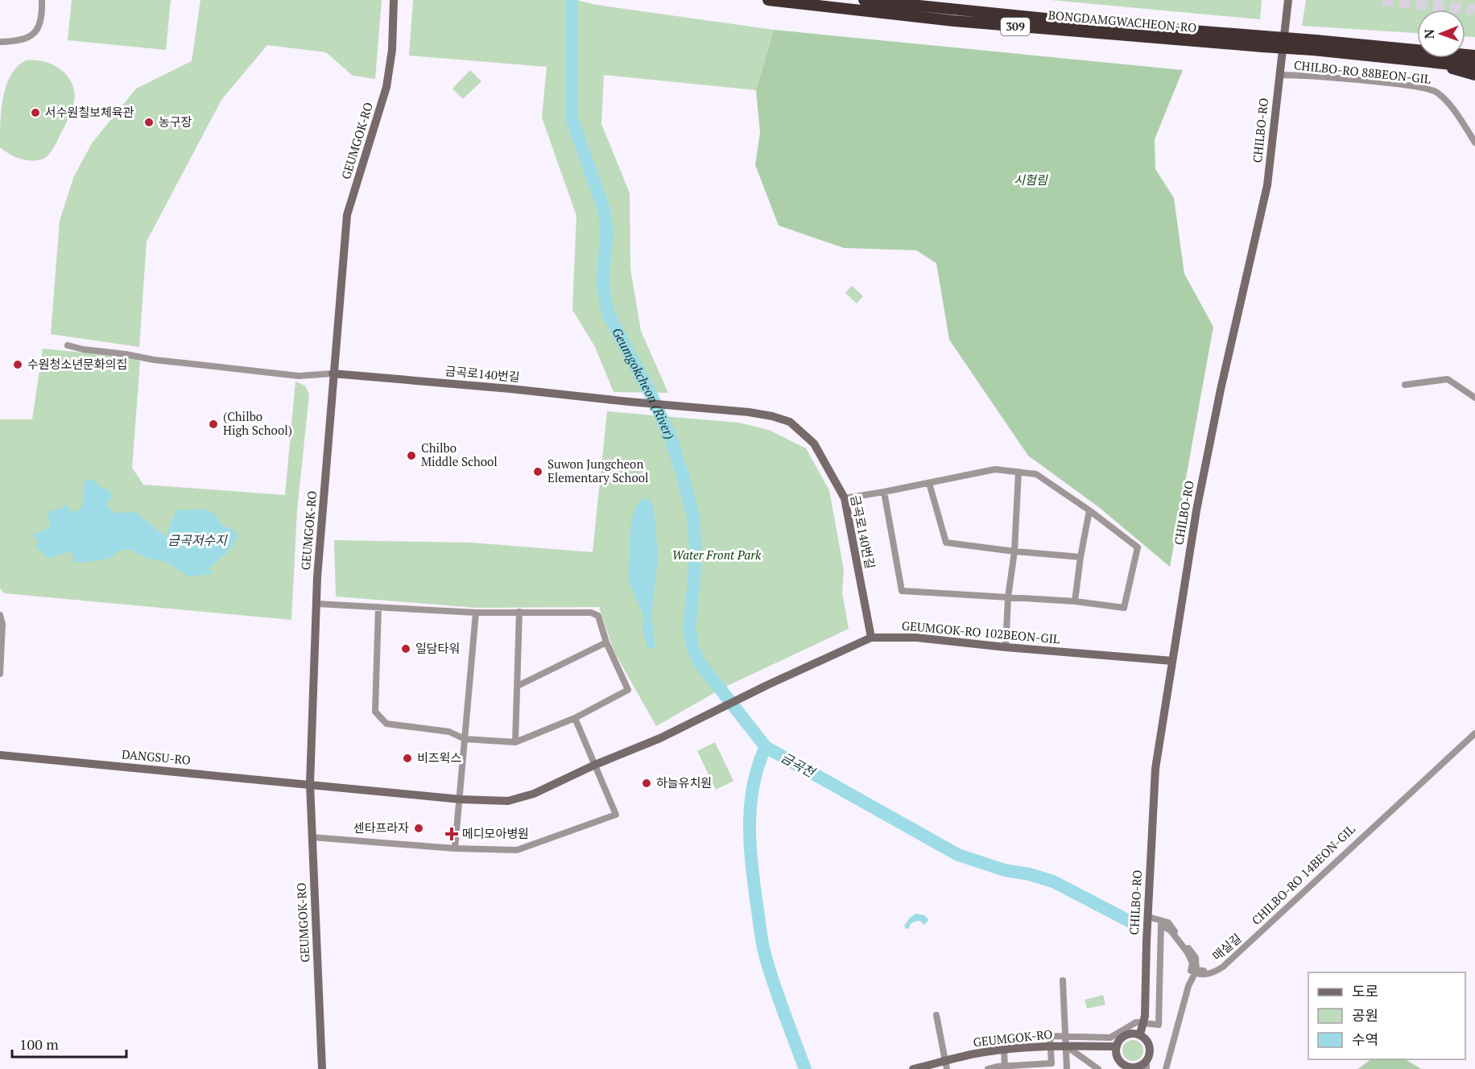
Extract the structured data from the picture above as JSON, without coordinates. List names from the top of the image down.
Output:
{
  "streets": {
    "highway": ["BONGDAMGWACHEON-RO", "309"],
    "main road": [
      "CHILBO-RO",
      "GEUMGOK-RO",
      "금곡로140번길",
      "GEUMGOK-RO 102BEON-GIL",
      "DANGSU-RO"
    ],
    "street": ["CHILBO-RO 88BEON-GIL", "CHILBO-RO 14BEON-GIL", "매실길"]
  },
  "crossings": [
    ["CHILBO-RO 88BEON-GIL", "CHILBO-RO"],
    ["CHILBO-RO", "GEUMGOK-RO"],
    ["CHILBO-RO", "GEUMGOK-RO 102BEON-GIL"],
    ["GEUMGOK-RO", "금곡로140번길"],
    ["GEUMGOK-RO", "DANGSU-RO"],
    ["금곡로140번길", "GEUMGOK-RO 102BEON-GIL"],
    ["CHILBO-RO 14BEON-GIL", "매실길"]
  ],
  "water": ["Geumgokcheon (River)", "금곡저수지", "금곡천"],
  "parks": ["시험림", "Water Front Park"],
  "places": {
    "other": [
      "서수원칠보체육관",
      "농구장",
      "수원청소년문화의집",
      "(Chilbo High School)",
      "Chilbo Middle School",
      "Suwon Jungcheon Elementary School",
      "일담타워",
      "비즈윅스",
      "하늘유치원",
      "센타프라자"
    ],
    "health": ["메디모아병원"]
  },
  "legend": ["도로", "공원", "수역"],
  "scale_bar": "100 m",
  "north": "left"
}
